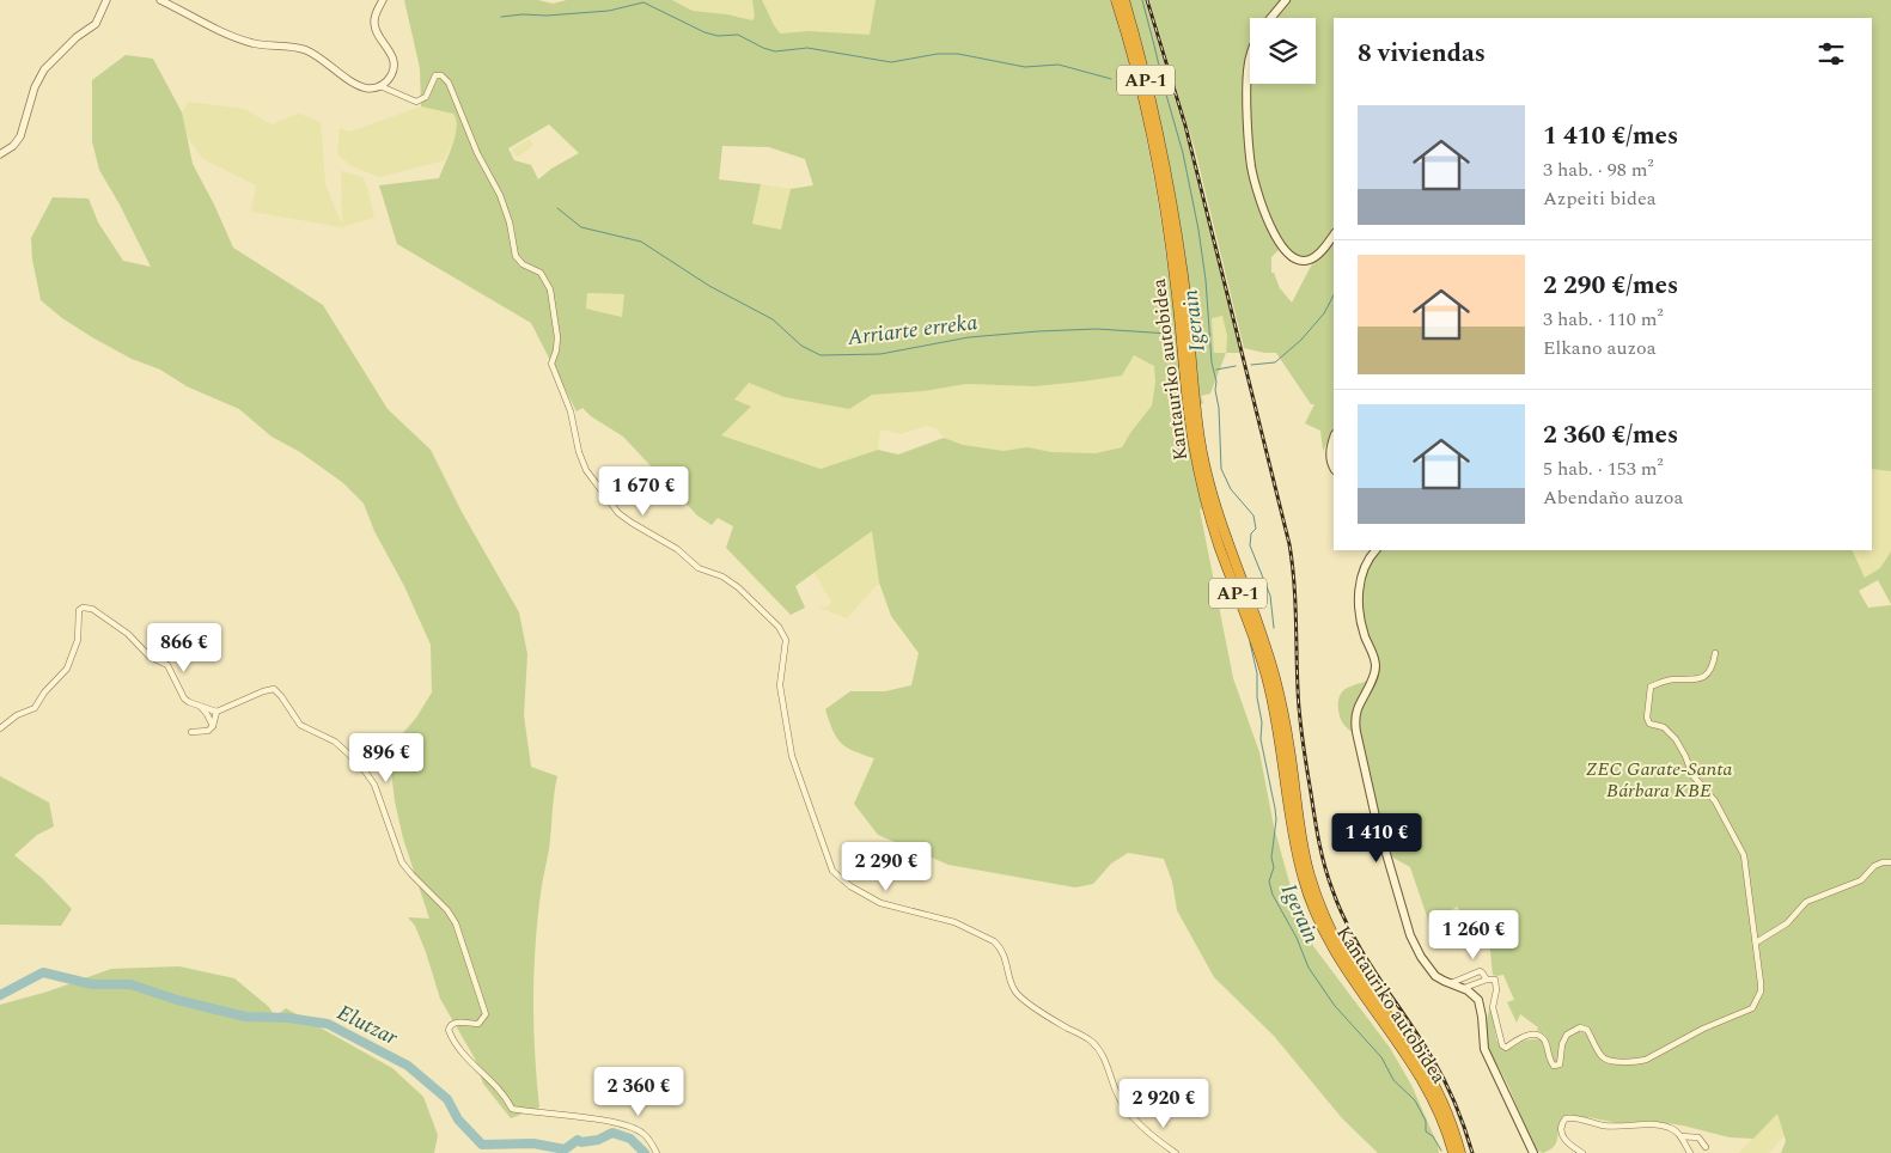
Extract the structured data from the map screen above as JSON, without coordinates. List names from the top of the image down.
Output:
{
  "streets": {
    "highway": ["AP-1", "Kantauriko autobidea"]
  },
  "water": ["Igerain", "Arriarte erreka", "Elutzar"],
  "parks": ["ZEC Garate-Santa Bárbara KBE"],
  "page": {
    "heading": "8 viviendas",
    "list": [
      {
        "name": "1 410 €/mes",
        "note": "3 hab. · 98 m² · Azpeiti bidea"
      },
      {
        "name": "2 290 €/mes",
        "note": "3 hab. · 110 m² · Elkano auzoa"
      },
      {
        "name": "2 360 €/mes",
        "note": "5 hab. · 153 m² · Abendaño auzoa"
      }
    ],
    "price": [
      "1 670 €",
      "866 €",
      "896 €",
      "1 410 €",
      "2 290 €",
      "1 260 €",
      "2 360 €",
      "2 920 €"
    ]
  }
}
